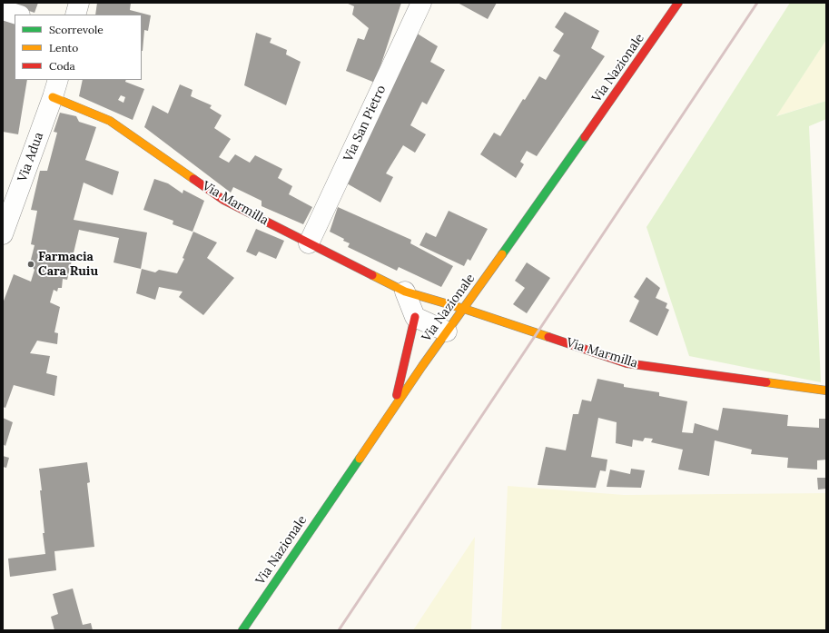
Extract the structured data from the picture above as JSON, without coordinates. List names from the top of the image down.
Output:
{
  "streets": {
    "main road": ["Via Nazionale", "Via Marmilla"],
    "street": ["Via San Pietro", "Via Adua"]
  },
  "crossings": [
    ["Via Nazionale", "Via Marmilla"],
    ["Via San Pietro", "Via Marmilla"],
    ["Via Adua", "Via Marmilla"]
  ],
  "places": ["Farmacia Cara Ruiu"],
  "legend": ["Scorrevole", "Lento", "Coda"]
}
